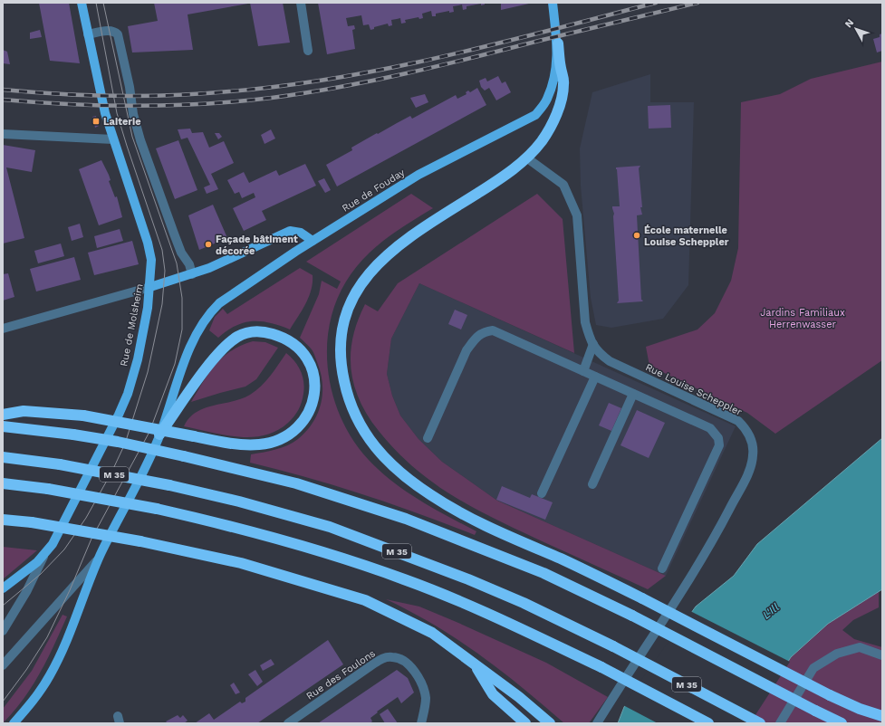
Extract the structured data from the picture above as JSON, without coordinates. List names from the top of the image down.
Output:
{
  "streets": {
    "highway": ["M 35"],
    "main road": ["Rue de Fouday", "Rue de Molsheim"],
    "street": ["Rue Louise Scheppler", "Rue des Foulons"]
  },
  "water": ["L'Ill"],
  "parks": ["Jardins Familiaux Herrenwasser"],
  "places": {
    "transit": ["Laiterie"],
    "other": ["École maternelle Louise Scheppler", "Façade bâtiment décorée"]
  },
  "north": "top left"
}
